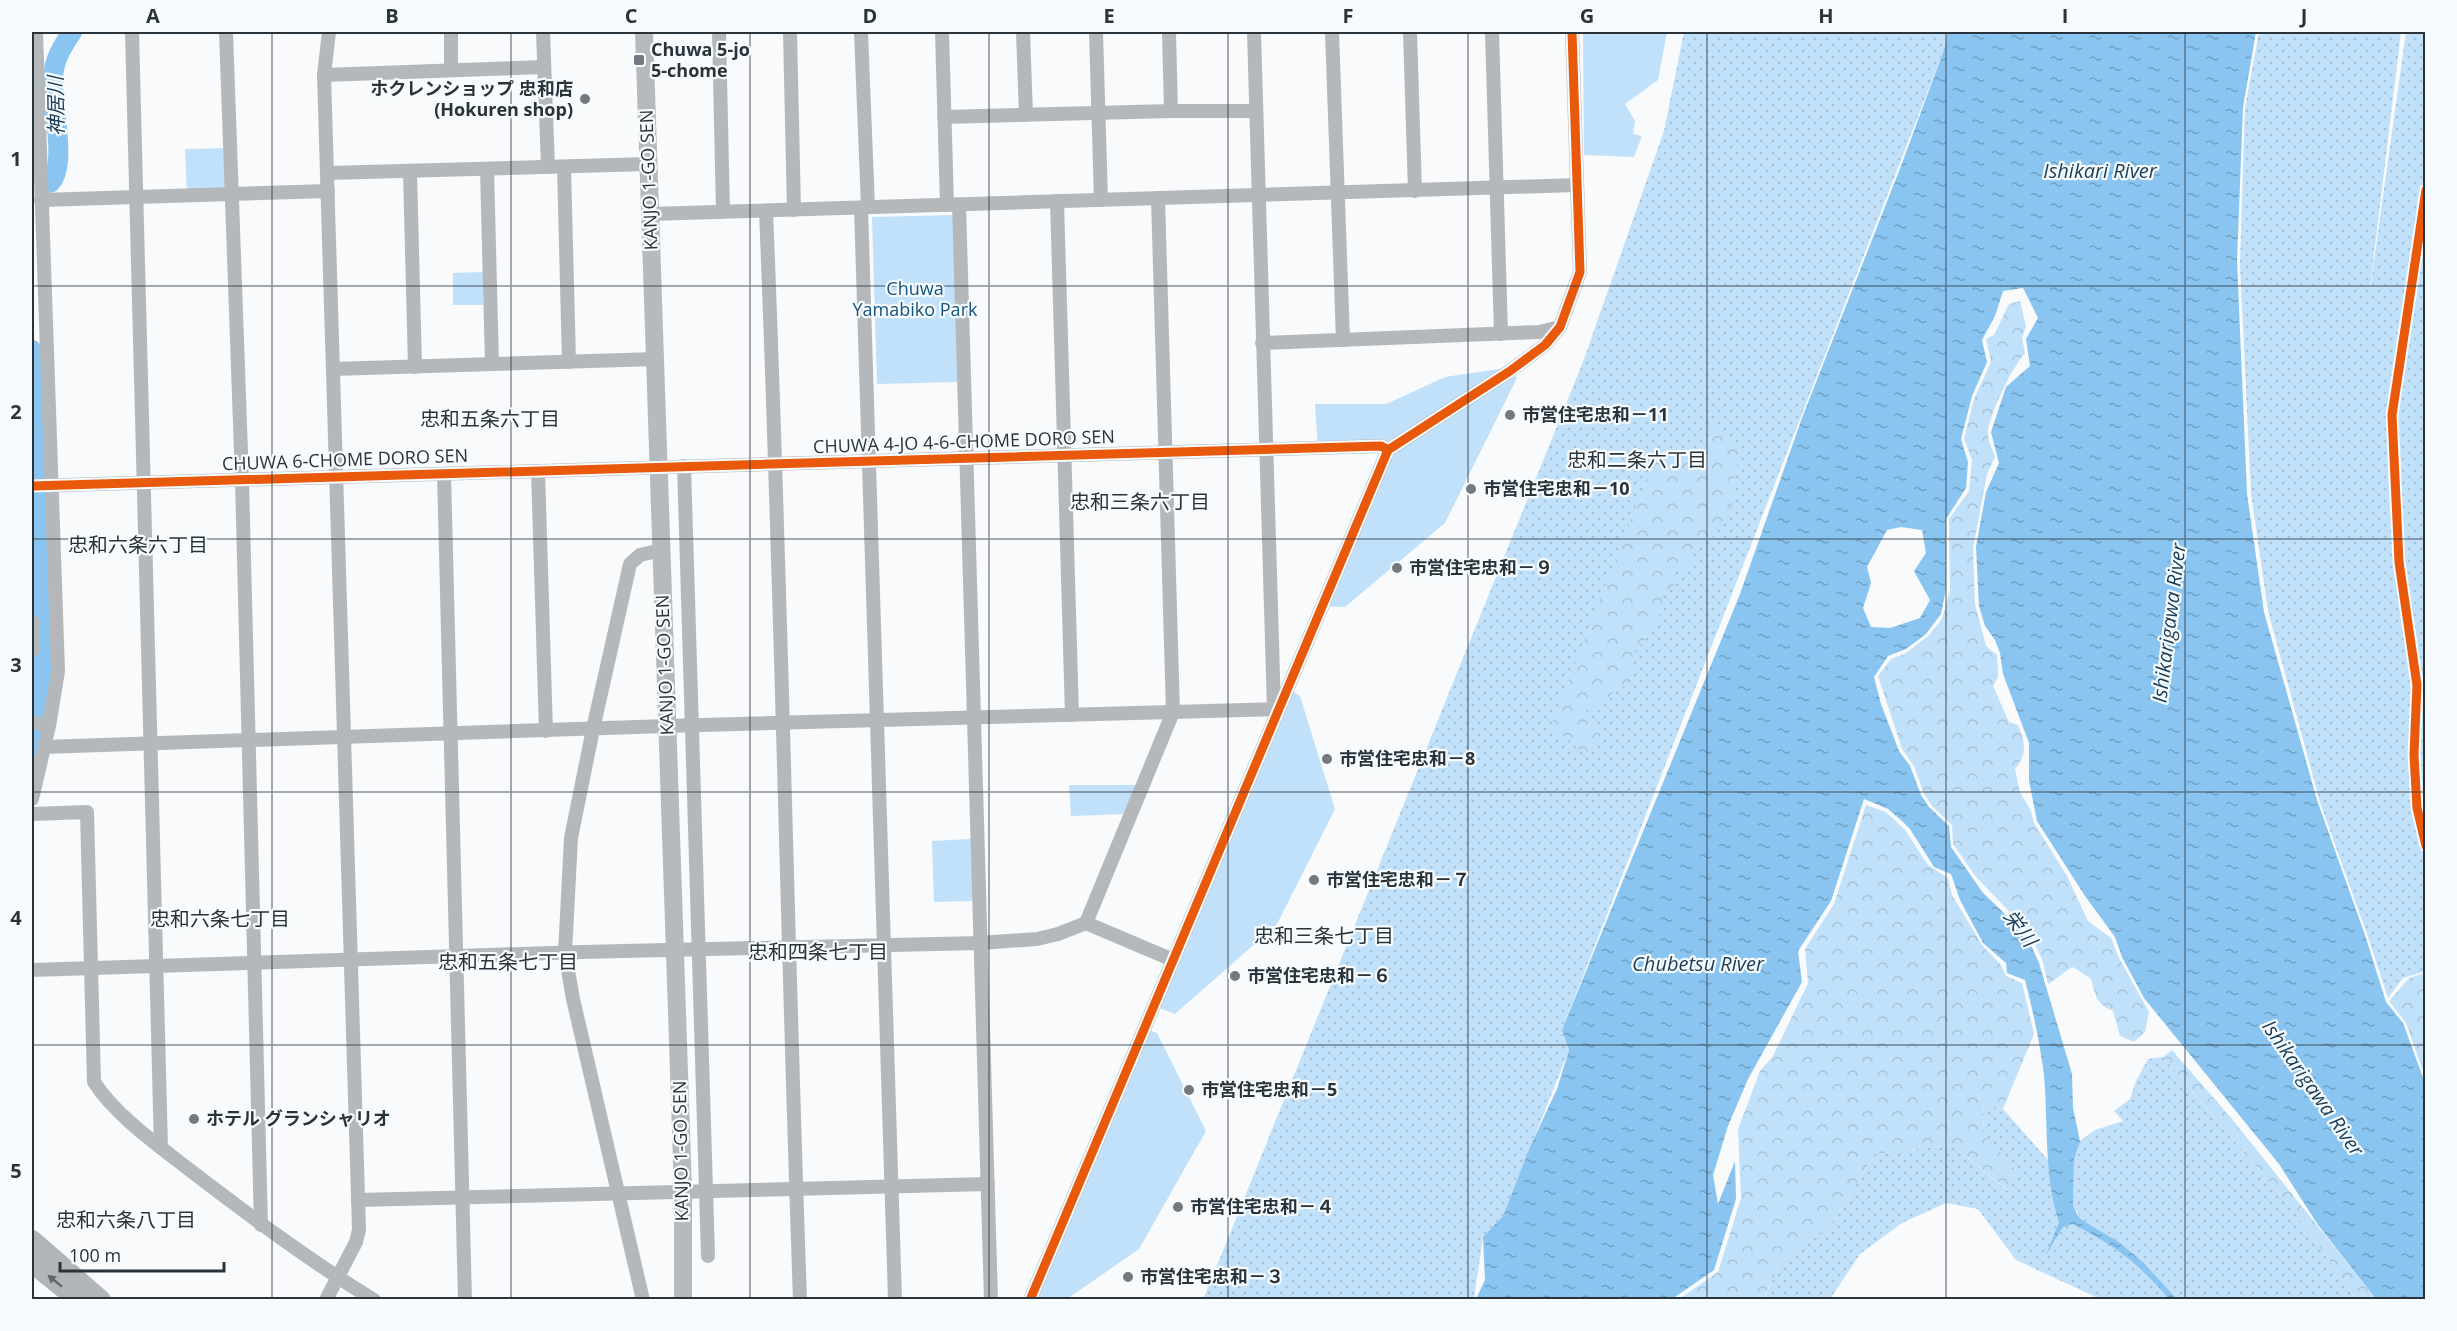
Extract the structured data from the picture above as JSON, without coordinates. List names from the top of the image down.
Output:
{
  "streets": {
    "main road": ["KANJO 1-GO SEN"],
    "street": ["CHUWA 4-JO 4-6-CHOME DORO SEN", "CHUWA 6-CHOME DORO SEN"]
  },
  "crossings": [
    ["KANJO 1-GO SEN", "CHUWA 4-JO 4-6-CHOME DORO SEN"],
    ["KANJO 1-GO SEN", "CHUWA 6-CHOME DORO SEN"],
    ["CHUWA 4-JO 4-6-CHOME DORO SEN", "CHUWA 6-CHOME DORO SEN"]
  ],
  "districts": [
    "忠和五条六丁目",
    "忠和二条六丁目",
    "忠和三条六丁目",
    "忠和六条六丁目",
    "忠和六条七丁目",
    "忠和三条七丁目",
    "忠和四条七丁目",
    "忠和五条七丁目",
    "忠和六条八丁目"
  ],
  "water": [
    "神居川",
    "Ishikari River",
    "Ishikarigawa River",
    "栄川",
    "Chubetsu River"
  ],
  "parks": ["Chuwa Yamabiko Park"],
  "places": {
    "transit": ["Chuwa 5-jo 5-chome"],
    "other": [
      "ホクレンショップ 忠和店 (Hokuren shop)",
      "市営住宅忠和－11",
      "市営住宅忠和－10",
      "市営住宅忠和－９",
      "市営住宅忠和－8",
      "市営住宅忠和－７",
      "市営住宅忠和－６",
      "市営住宅忠和－5",
      "ホテル グランシャリオ",
      "市営住宅忠和－４",
      "市営住宅忠和－３"
    ]
  },
  "scale_bar": "100 m",
  "grid": {
    "columns": [
      "A",
      "B",
      "C",
      "D",
      "E",
      "F",
      "G",
      "H",
      "I",
      "J"
    ],
    "rows": [
      "1",
      "2",
      "3",
      "4",
      "5"
    ]
  }
}
